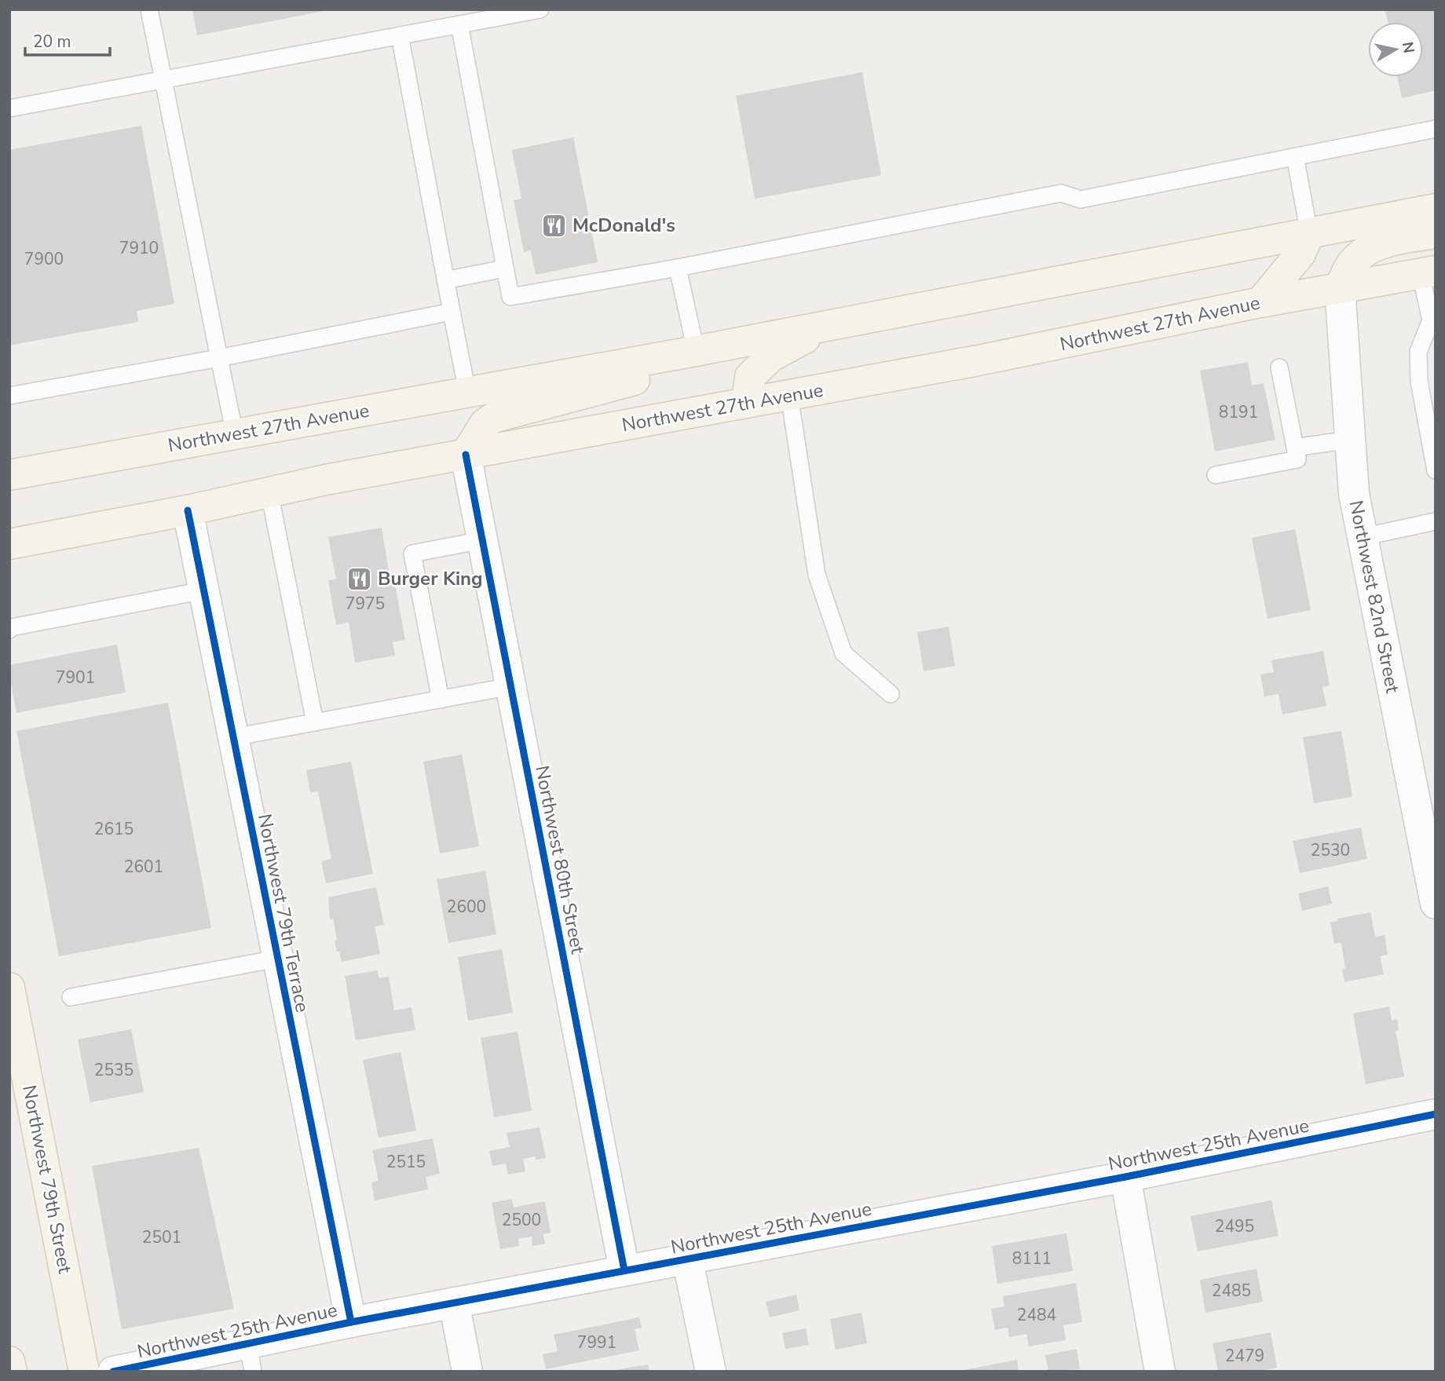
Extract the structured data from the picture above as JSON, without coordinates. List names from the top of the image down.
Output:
{
  "streets": {
    "main road": ["Northwest 27th Avenue", "Northwest 79th Street"],
    "street": [
      "Northwest 82nd Street",
      "Northwest 80th Street",
      "Northwest 79th Terrace",
      "Northwest 25th Avenue"
    ]
  },
  "crossings": [
    ["Northwest 27th Avenue", "Northwest 82nd Street"],
    ["Northwest 27th Avenue", "Northwest 80th Street"],
    ["Northwest 27th Avenue", "Northwest 79th Terrace"],
    ["Northwest 80th Street", "Northwest 25th Avenue"],
    ["Northwest 79th Terrace", "Northwest 25th Avenue"]
  ],
  "places": {
    "restaurant": ["McDonald's", "Burger King"]
  },
  "house_numbers": [
    "7910",
    "7900",
    "8191",
    "7975",
    "7901",
    "2615",
    "2530",
    "2601",
    "2600",
    "2535",
    "2515",
    "2500",
    "2495",
    "2501",
    "8111",
    "2485",
    "2484",
    "7991",
    "2479"
  ],
  "scale_bar": "20 m",
  "north": "right"
}
